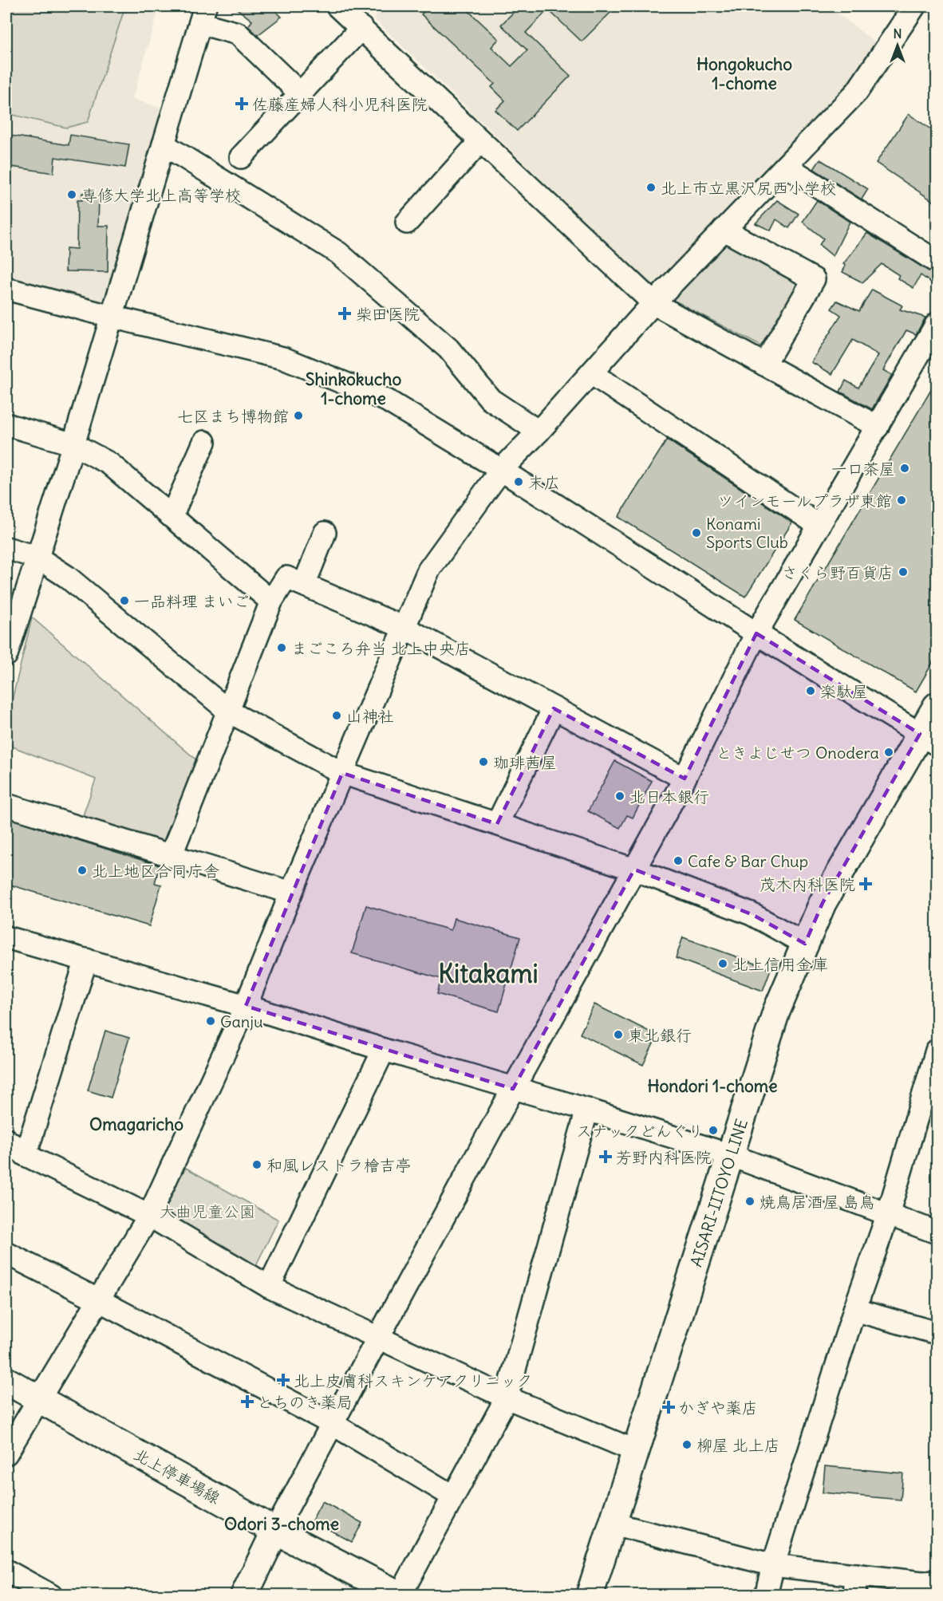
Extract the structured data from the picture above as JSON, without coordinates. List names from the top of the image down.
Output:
{
  "streets": {
    "main road": ["AISARI-IITOYO LINE", "北上停車場線"]
  },
  "districts": [
    "Hongokucho 1-chome",
    "Shinkokucho 1-chome",
    "Kitakami",
    "Hondori 1-chome",
    "Omagaricho",
    "Odori 3-chome"
  ],
  "parks": ["大曲児童公園"],
  "places": {
    "health": [
      "佐藤産婦人科小児科医院",
      "柴田医院",
      "茂木内科医院",
      "芳野内科医院",
      "北上皮膚科スキンケアクリニック",
      "とちのき薬局",
      "かぎや薬店"
    ],
    "other": [
      "北上市立黒沢尻西小学校",
      "専修大学北上高等学校",
      "七区まち博物館",
      "一口茶屋",
      "末広",
      "ツインモールプラザ東館",
      "Konami Sports Club",
      "さくら野百貨店",
      "一品料理 まいご",
      "まごころ弁当 北上中央店",
      "楽駄屋",
      "山神社",
      "ときよじせつ Onodera",
      "珈琲茜屋",
      "北日本銀行",
      "Cafe & Bar Chup",
      "北上地区合同庁舎",
      "北上信用金庫",
      "Ganju",
      "東北銀行",
      "スナックどんぐり",
      "和風レストラ檜吉亭",
      "焼鳥居酒屋 島鳥",
      "柳屋 北上店"
    ]
  },
  "north": "top"
}
